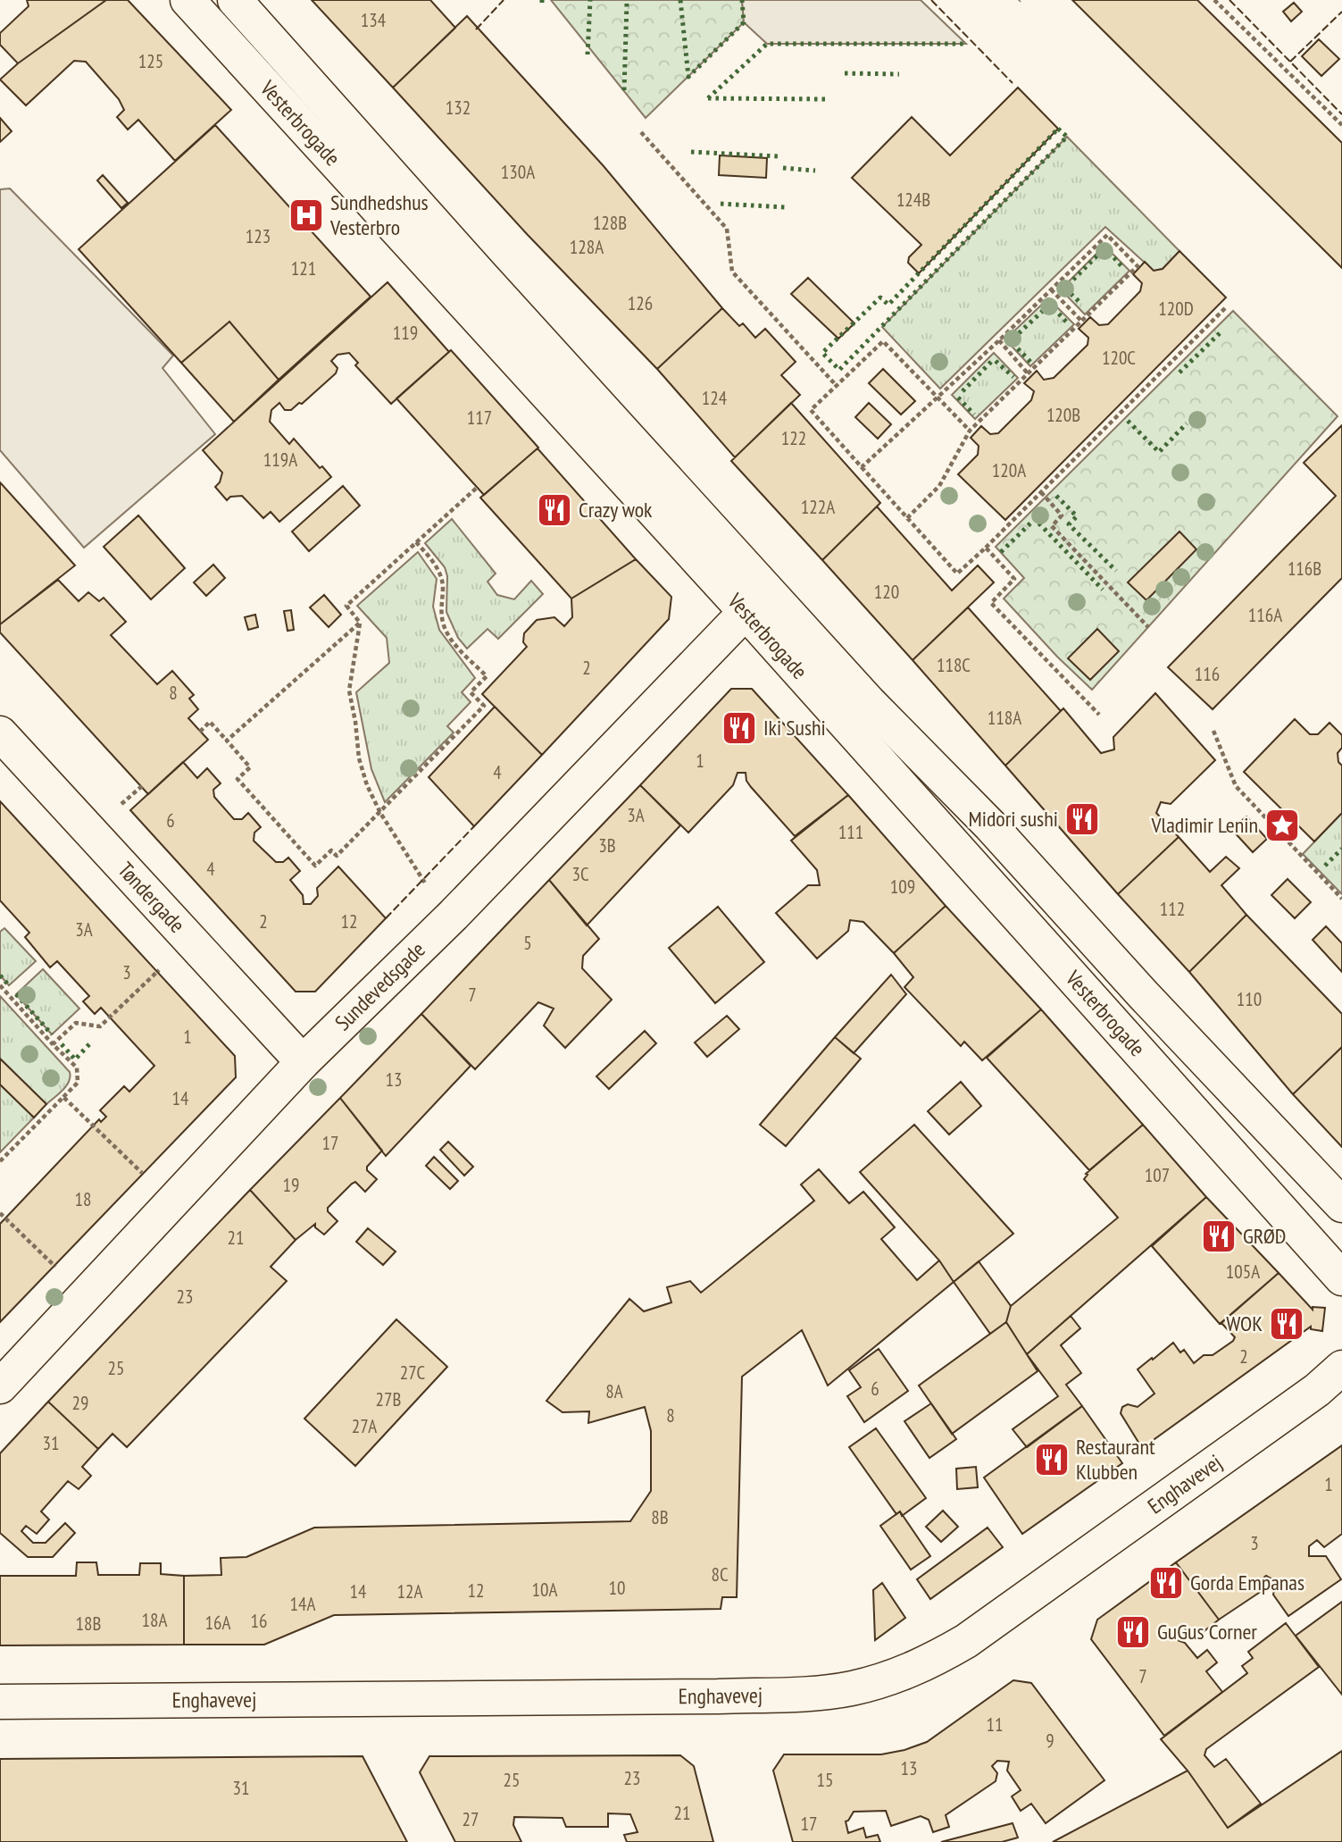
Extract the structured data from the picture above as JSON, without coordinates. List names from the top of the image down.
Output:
{
  "streets": {
    "street": [
      "Vesterbrogade",
      "Tøndergade",
      "Sundevedsgade",
      "Enghavevej"
    ]
  },
  "crossings": [
    ["Vesterbrogade", "Sundevedsgade"],
    ["Tøndergade", "Sundevedsgade"]
  ],
  "places": {
    "hospital": ["Sundhedshus Vesterbro"],
    "restaurant": [
      "Crazy wok",
      "Iki Sushi",
      "Midori sushi",
      "GRØD",
      "WOK",
      "Restaurant Klubben",
      "Gorda Empanas",
      "GuGus Corner"
    ],
    "place": ["Vladimir Lenin"]
  },
  "house_numbers": [
    "134",
    "125",
    "132",
    "130A",
    "124B",
    "128B",
    "123",
    "128A",
    "121",
    "126",
    "120D",
    "119",
    "120C",
    "124",
    "120B",
    "117",
    "122",
    "119A",
    "120A",
    "122A",
    "116B",
    "120",
    "116A",
    "118C",
    "2",
    "116",
    "8",
    "118A",
    "1",
    "4",
    "3A",
    "6",
    "111",
    "3B",
    "4",
    "3C",
    "109",
    "112",
    "2",
    "12",
    "3A",
    "5",
    "3",
    "7",
    "110",
    "1",
    "13",
    "14",
    "17",
    "107",
    "19",
    "18",
    "21",
    "105A",
    "23",
    "2",
    "25",
    "27C",
    "6",
    "8A",
    "27B",
    "29",
    "8",
    "27A",
    "31",
    "1",
    "8B",
    "3",
    "8C",
    "10",
    "10A",
    "12",
    "14",
    "12A",
    "14A",
    "18A",
    "16",
    "16A",
    "18B",
    "7",
    "11",
    "9",
    "13",
    "23",
    "25",
    "15",
    "31",
    "21",
    "27",
    "17"
  ]
}
